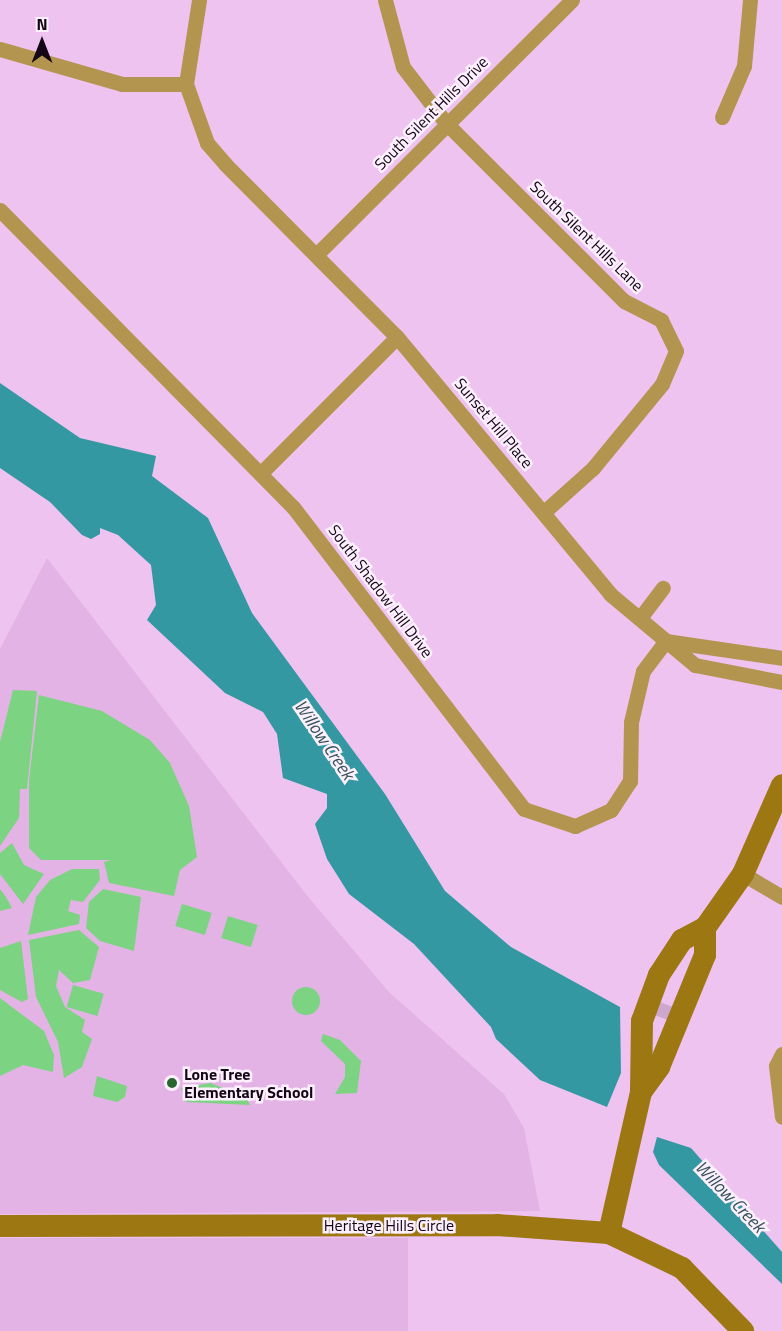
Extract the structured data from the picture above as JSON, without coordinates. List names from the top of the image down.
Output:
{
  "streets": {
    "street": [
      "South Silent Hills Drive",
      "South Silent Hills Lane",
      "Sunset Hill Place",
      "South Shadow Hill Drive",
      "Heritage Hills Circle"
    ]
  },
  "crossings": [
    ["South Silent Hills Drive", "South Silent Hills Lane"],
    ["South Silent Hills Drive", "Sunset Hill Place"],
    ["South Silent Hills Lane", "Sunset Hill Place"],
    ["Sunset Hill Place", "South Shadow Hill Drive"]
  ],
  "water": ["Willow Creek"],
  "places": ["Lone Tree Elementary School"],
  "north": "top"
}
